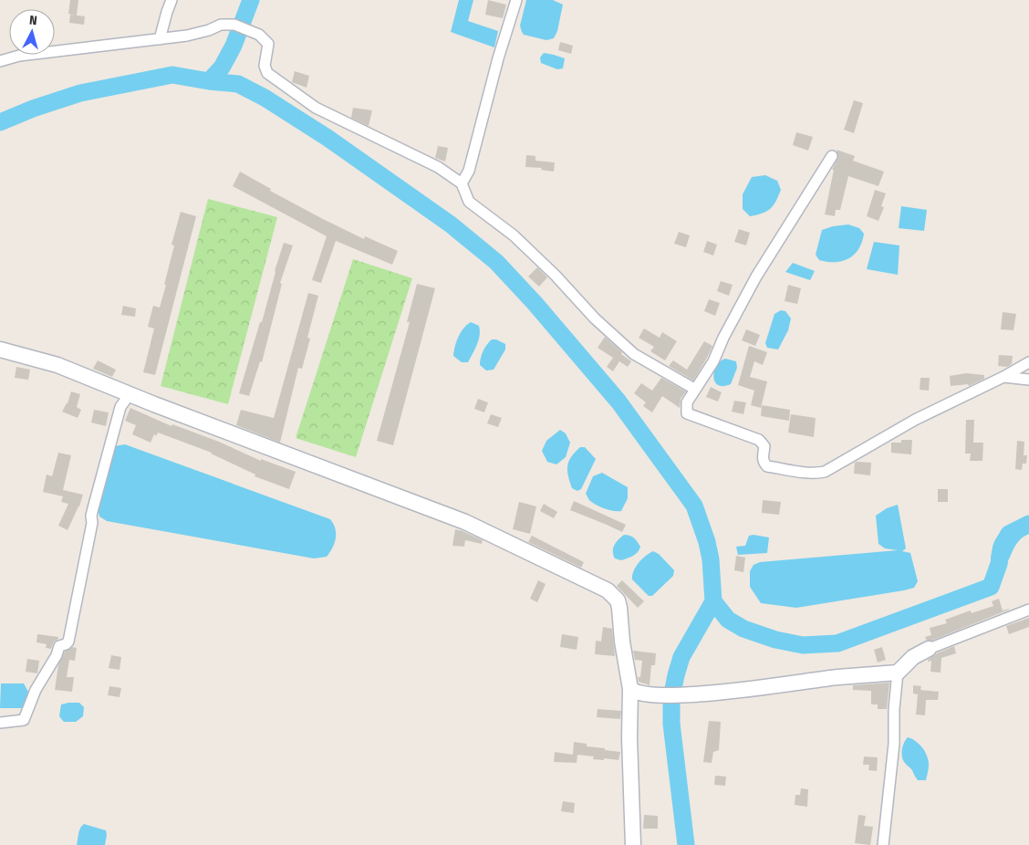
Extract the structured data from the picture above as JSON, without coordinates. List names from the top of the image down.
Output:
{
  "north": "top"
}
